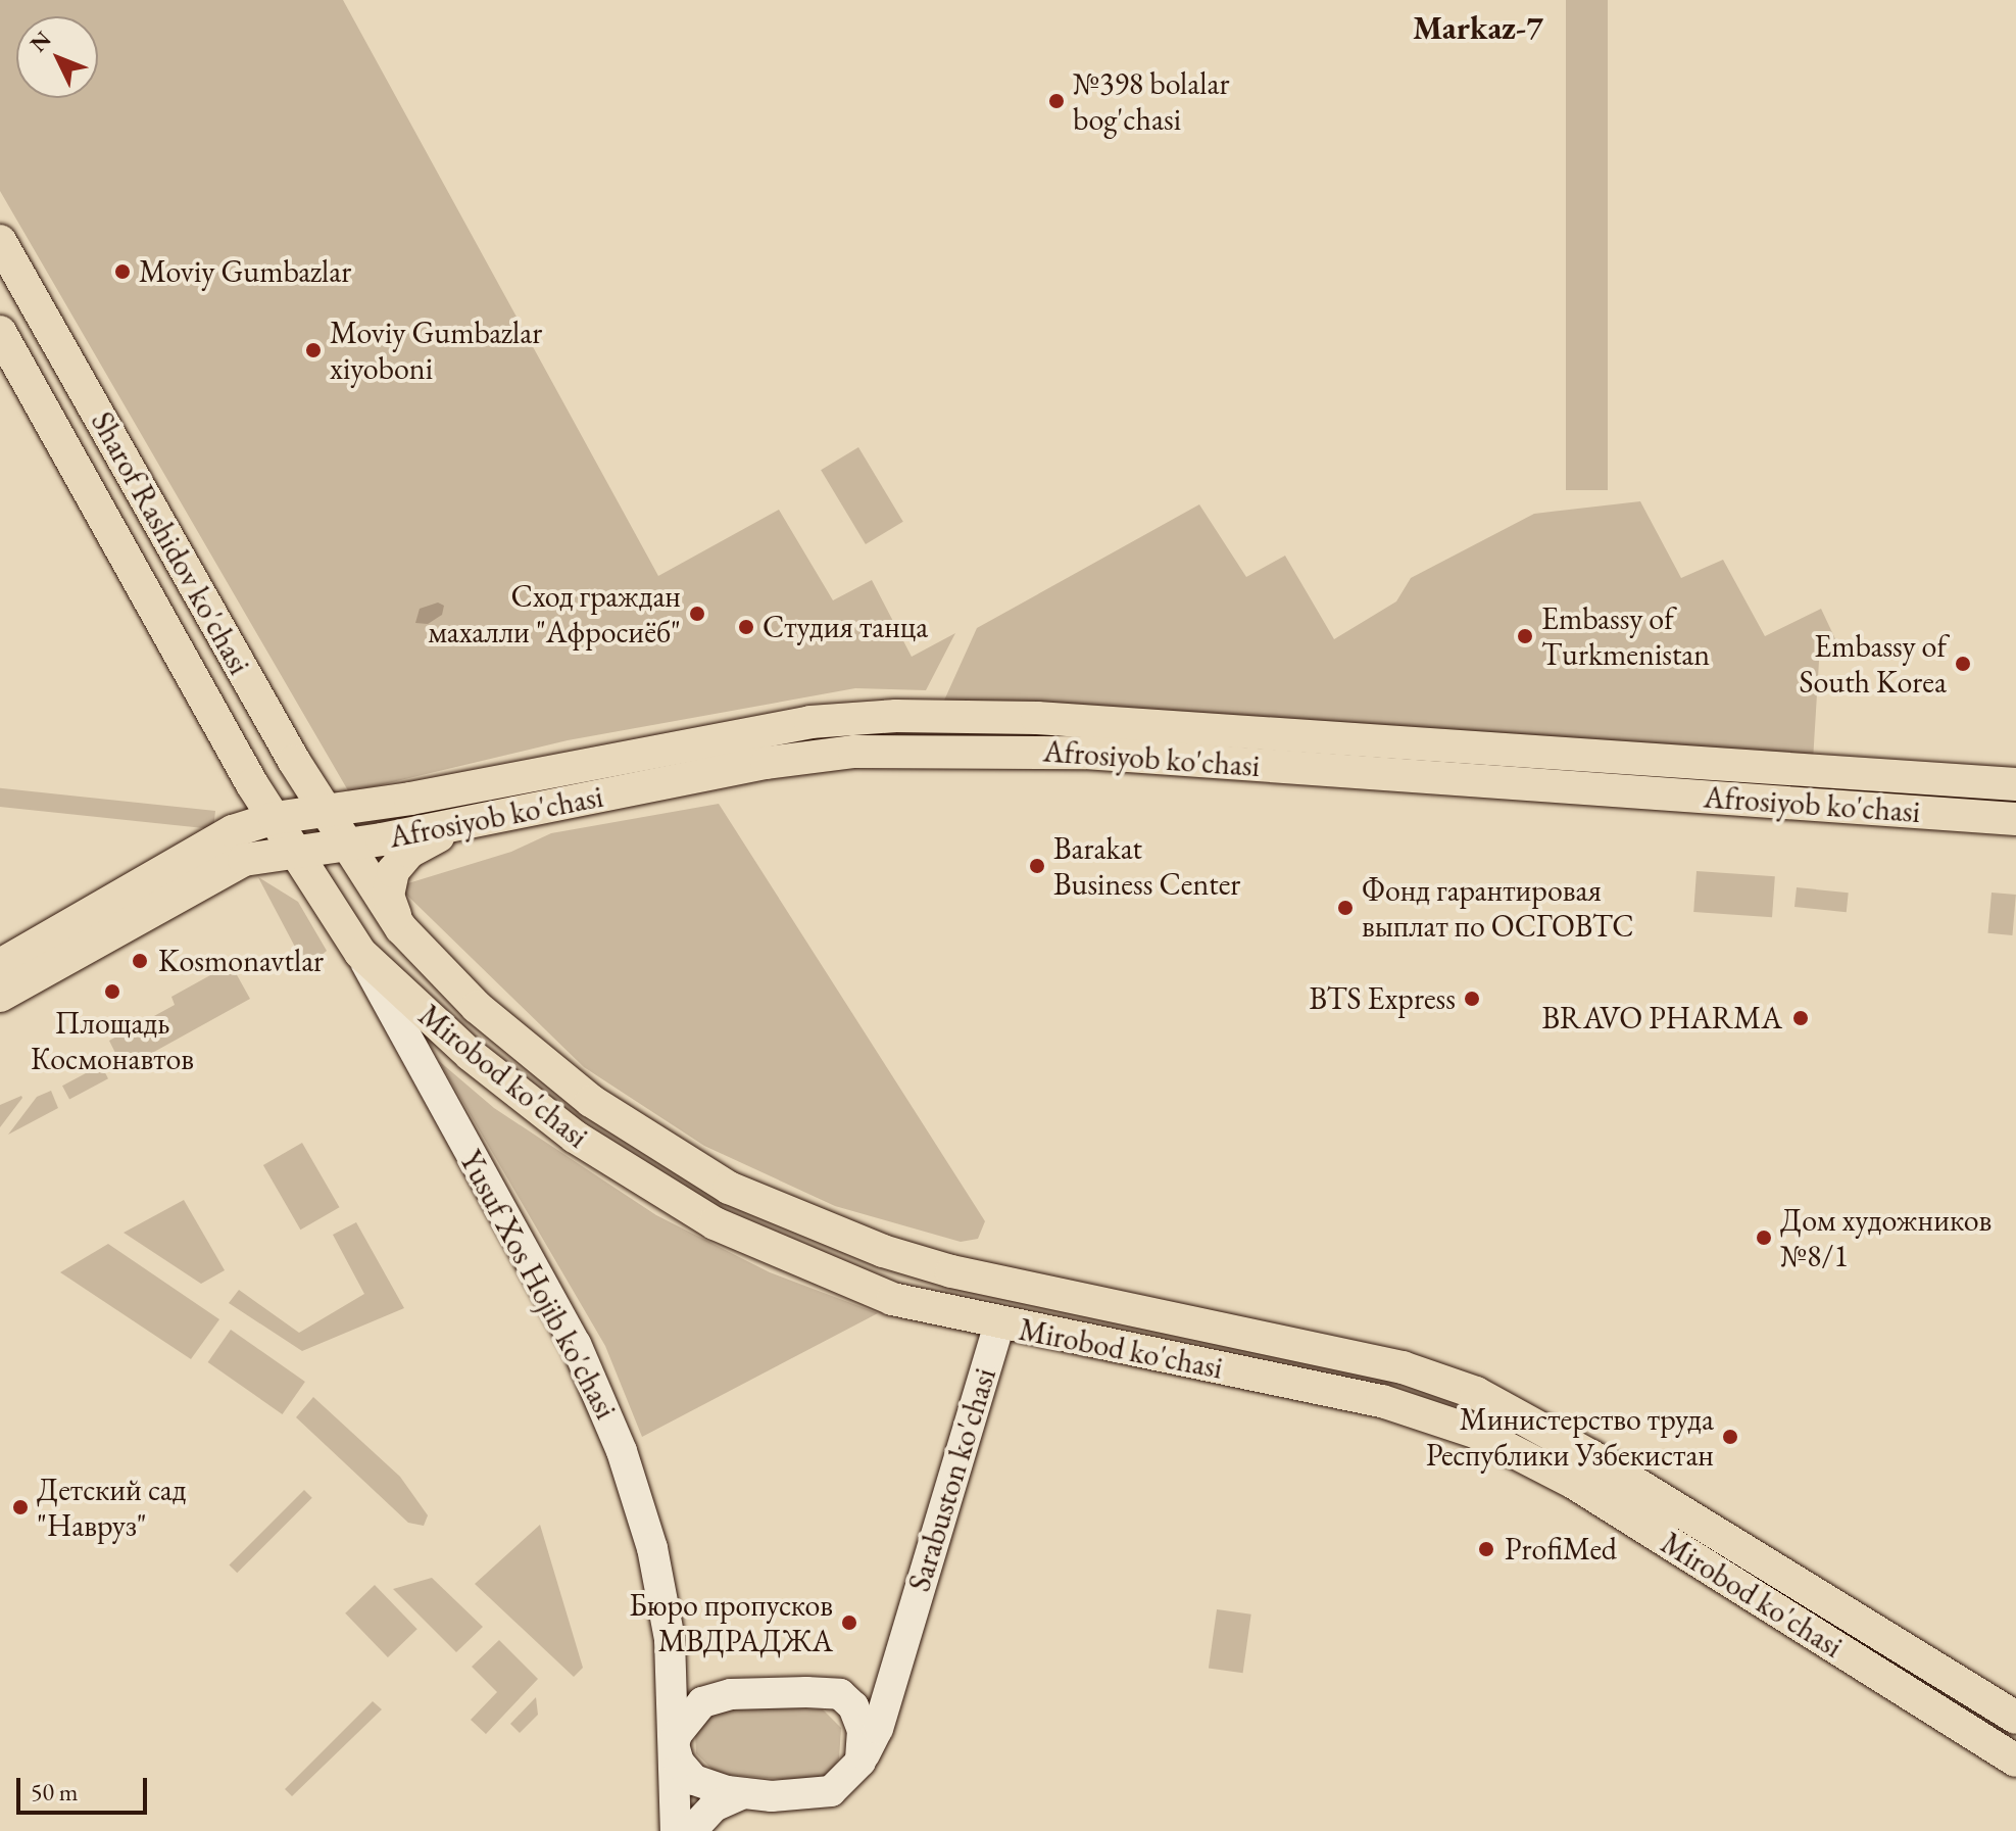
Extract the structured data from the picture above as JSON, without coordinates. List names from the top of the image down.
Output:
{
  "streets": {
    "main road": [
      "Sharof Rashidov ko'chasi",
      "Afrosiyob ko'chasi",
      "Mirobod ko'chasi",
      "Yusuf Xos Hojib ko'chasi",
      "Sarabuston ko'chasi"
    ]
  },
  "crossings": [
    ["Sharof Rashidov ko'chasi", "Afrosiyob ko'chasi"],
    ["Sharof Rashidov ko'chasi", "Mirobod ko'chasi"],
    ["Afrosiyob ko'chasi", "Mirobod ko'chasi"],
    ["Mirobod ko'chasi", "Yusuf Xos Hojib ko'chasi"],
    ["Mirobod ko'chasi", "Sarabuston ko'chasi"]
  ],
  "districts": ["Markaz-7"],
  "places": [
    "№398 bolalar bog'chasi",
    "Moviy Gumbazlar",
    "Moviy Gumbazlar xiyoboni",
    "Сход граждан махалли \"Афросиёб\"",
    "Студия танца",
    "Embassy of Turkmenistan",
    "Embassy of South Korea",
    "Barakat Business Center",
    "Фонд гарантировая выплат по ОСГОВТС",
    "Kosmonavtlar",
    "Площадь Космонавтов",
    "BTS Express",
    "BRAVO PHARMA",
    "Дом художников №8/1",
    "Министерство труда Республики Узбекистан",
    "Детский сад \"Навруз\"",
    "ProfiMed",
    "Бюро пропусков МВДРАДЖА"
  ],
  "scale_bar": "50 m",
  "north": "top left"
}
